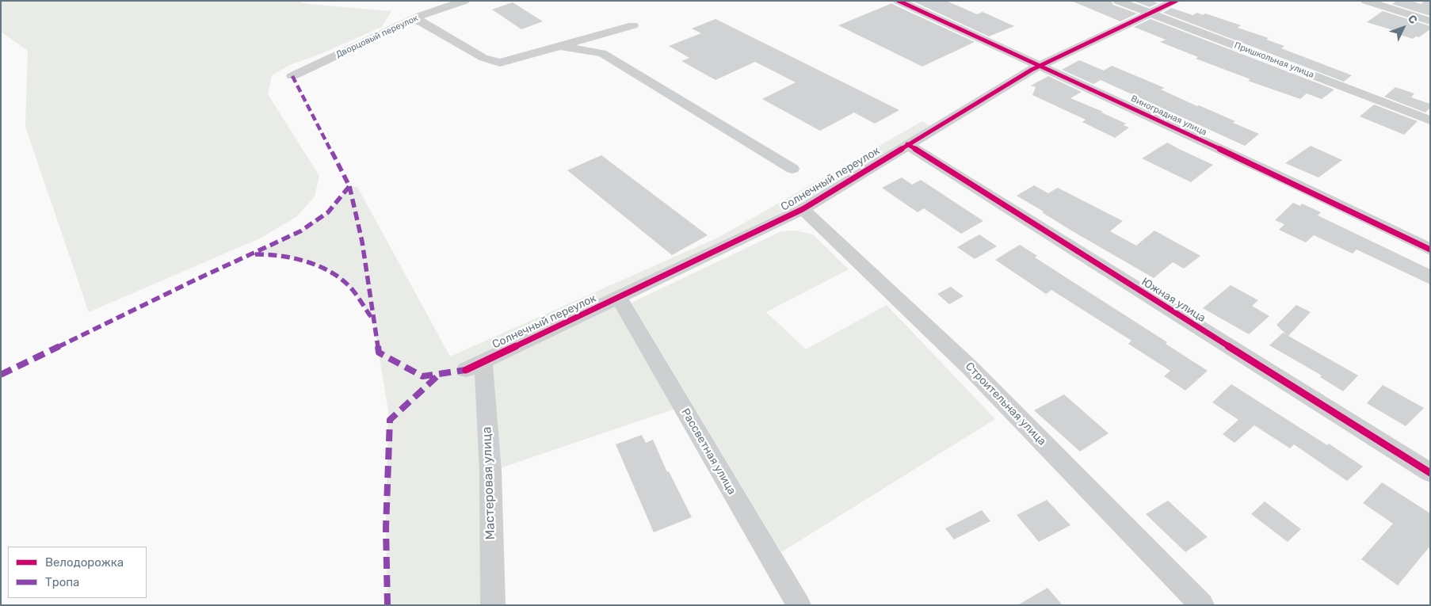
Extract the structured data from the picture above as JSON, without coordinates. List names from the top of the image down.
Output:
{
  "streets": {
    "street": [
      "Дворцовый переулок",
      "Пришкольная улица",
      "Виноградная улица",
      "Солнечный переулок",
      "Южная улица",
      "Строительная улица",
      "Рассветная улица",
      "Мастеровая улица"
    ]
  },
  "crossings": [
    ["Пришкольная улица", "Солнечный переулок"],
    ["Виноградная улица", "Солнечный переулок"],
    ["Солнечный переулок", "Южная улица"],
    ["Солнечный переулок", "Строительная улица"],
    ["Солнечный переулок", "Рассветная улица"],
    ["Солнечный переулок", "Мастеровая улица"]
  ],
  "legend": ["Велодорожка", "Тропа"],
  "north": "top right"
}
